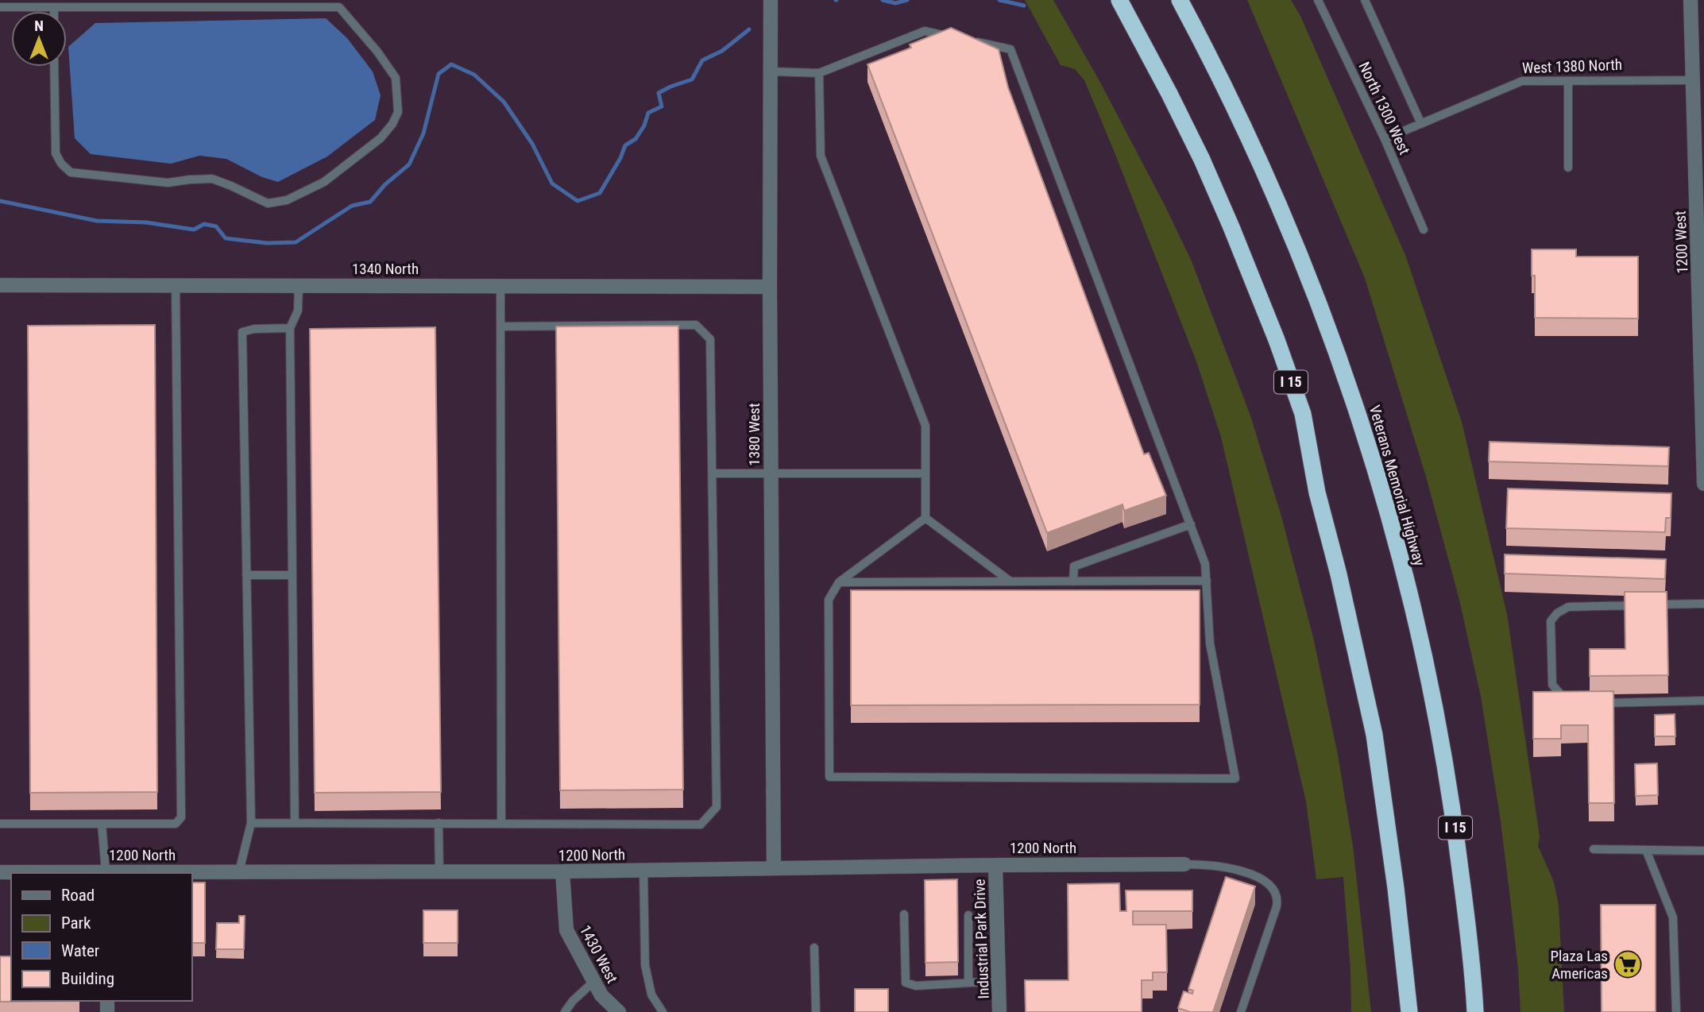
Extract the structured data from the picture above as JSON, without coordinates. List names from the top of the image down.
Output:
{
  "streets": {
    "highway": ["I 15", "Veterans Memorial Highway"],
    "street": [
      "1200 West",
      "1340 North",
      "1380 West",
      "1200 North",
      "Industrial Park Drive",
      "1430 West"
    ],
    "lane": ["West 1380 North", "North 1300 West"]
  },
  "crossings": [
    ["West 1380 North", "North 1300 West"],
    ["West 1380 North", "1200 West"],
    ["1340 North", "1380 West"],
    ["1380 West", "1200 North"],
    ["1200 North", "Industrial Park Drive"],
    ["1200 North", "1430 West"]
  ],
  "places": {
    "supermarket": ["Plaza Las Americas"]
  },
  "legend": [
    "Road",
    "Park",
    "Water",
    "Building"
  ],
  "north": "top"
}
